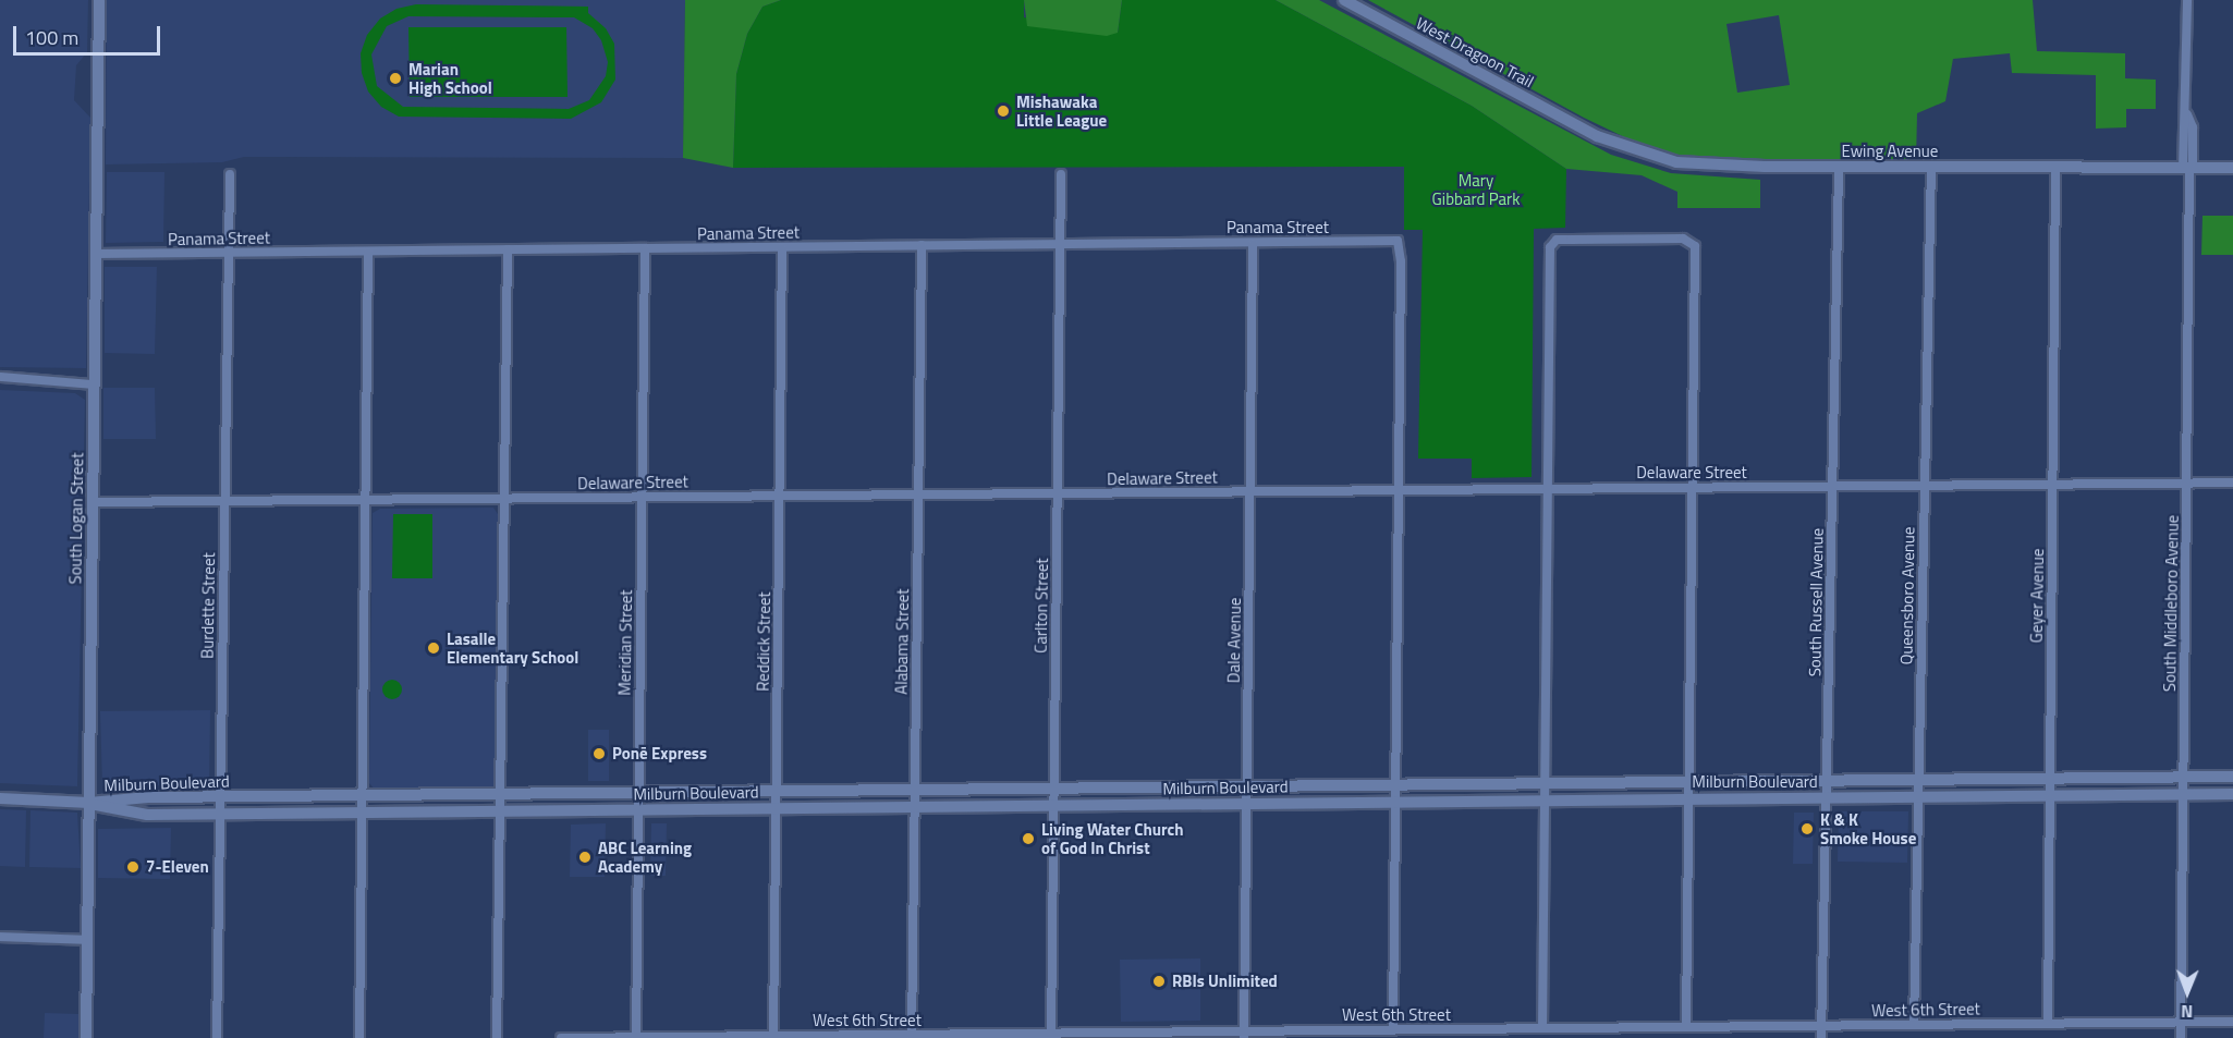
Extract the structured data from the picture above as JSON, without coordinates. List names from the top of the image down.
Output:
{
  "streets": {
    "street": [
      "West Dragoon Trail",
      "Ewing Avenue",
      "Panama Street",
      "Delaware Street",
      "South Logan Street",
      "Queensboro Avenue",
      "Geyer Avenue",
      "South Russell Avenue",
      "South Middleboro Avenue",
      "Burdette Street",
      "Carlton Street",
      "Dale Avenue",
      "Reddick Street",
      "Alabama Street",
      "Meridian Street",
      "Milburn Boulevard",
      "West 6th Street"
    ]
  },
  "crossings": [
    ["West Dragoon Trail", "Ewing Avenue"],
    ["Ewing Avenue", "Queensboro Avenue"],
    ["Ewing Avenue", "Geyer Avenue"],
    ["Ewing Avenue", "South Russell Avenue"],
    ["Ewing Avenue", "South Middleboro Avenue"],
    ["Panama Street", "Delaware Street"],
    ["Panama Street", "South Logan Street"],
    ["Panama Street", "Burdette Street"],
    ["Panama Street", "Carlton Street"],
    ["Panama Street", "Dale Avenue"],
    ["Panama Street", "Reddick Street"],
    ["Panama Street", "Alabama Street"],
    ["Panama Street", "Meridian Street"],
    ["Delaware Street", "South Logan Street"],
    ["Delaware Street", "Queensboro Avenue"],
    ["Delaware Street", "Geyer Avenue"],
    ["Delaware Street", "South Russell Avenue"],
    ["Delaware Street", "South Middleboro Avenue"],
    ["Delaware Street", "Burdette Street"],
    ["Delaware Street", "Carlton Street"],
    ["Delaware Street", "Dale Avenue"],
    ["Delaware Street", "Reddick Street"],
    ["Delaware Street", "Alabama Street"],
    ["Delaware Street", "Meridian Street"],
    ["South Logan Street", "Milburn Boulevard"],
    ["Queensboro Avenue", "Milburn Boulevard"],
    ["Queensboro Avenue", "West 6th Street"],
    ["Geyer Avenue", "Milburn Boulevard"],
    ["Geyer Avenue", "West 6th Street"],
    ["South Russell Avenue", "Milburn Boulevard"],
    ["South Russell Avenue", "West 6th Street"],
    ["South Middleboro Avenue", "Milburn Boulevard"],
    ["South Middleboro Avenue", "West 6th Street"],
    ["Burdette Street", "Milburn Boulevard"],
    ["Carlton Street", "Milburn Boulevard"],
    ["Carlton Street", "West 6th Street"],
    ["Dale Avenue", "Milburn Boulevard"],
    ["Dale Avenue", "West 6th Street"],
    ["Reddick Street", "Milburn Boulevard"],
    ["Reddick Street", "West 6th Street"],
    ["Alabama Street", "Milburn Boulevard"],
    ["Alabama Street", "West 6th Street"],
    ["Meridian Street", "Milburn Boulevard"],
    ["Meridian Street", "West 6th Street"]
  ],
  "parks": ["Mary Gibbard Park"],
  "places": [
    "Marian High School",
    "Mishawaka Little League",
    "Lasalle Elementary School",
    "Ponē Express",
    "K & K Smoke House",
    "Living Water Church of God In Christ",
    "ABC Learning Academy",
    "7-Eleven",
    "RBIs Unlimited"
  ],
  "scale_bar": "100 m",
  "north": "bottom"
}
